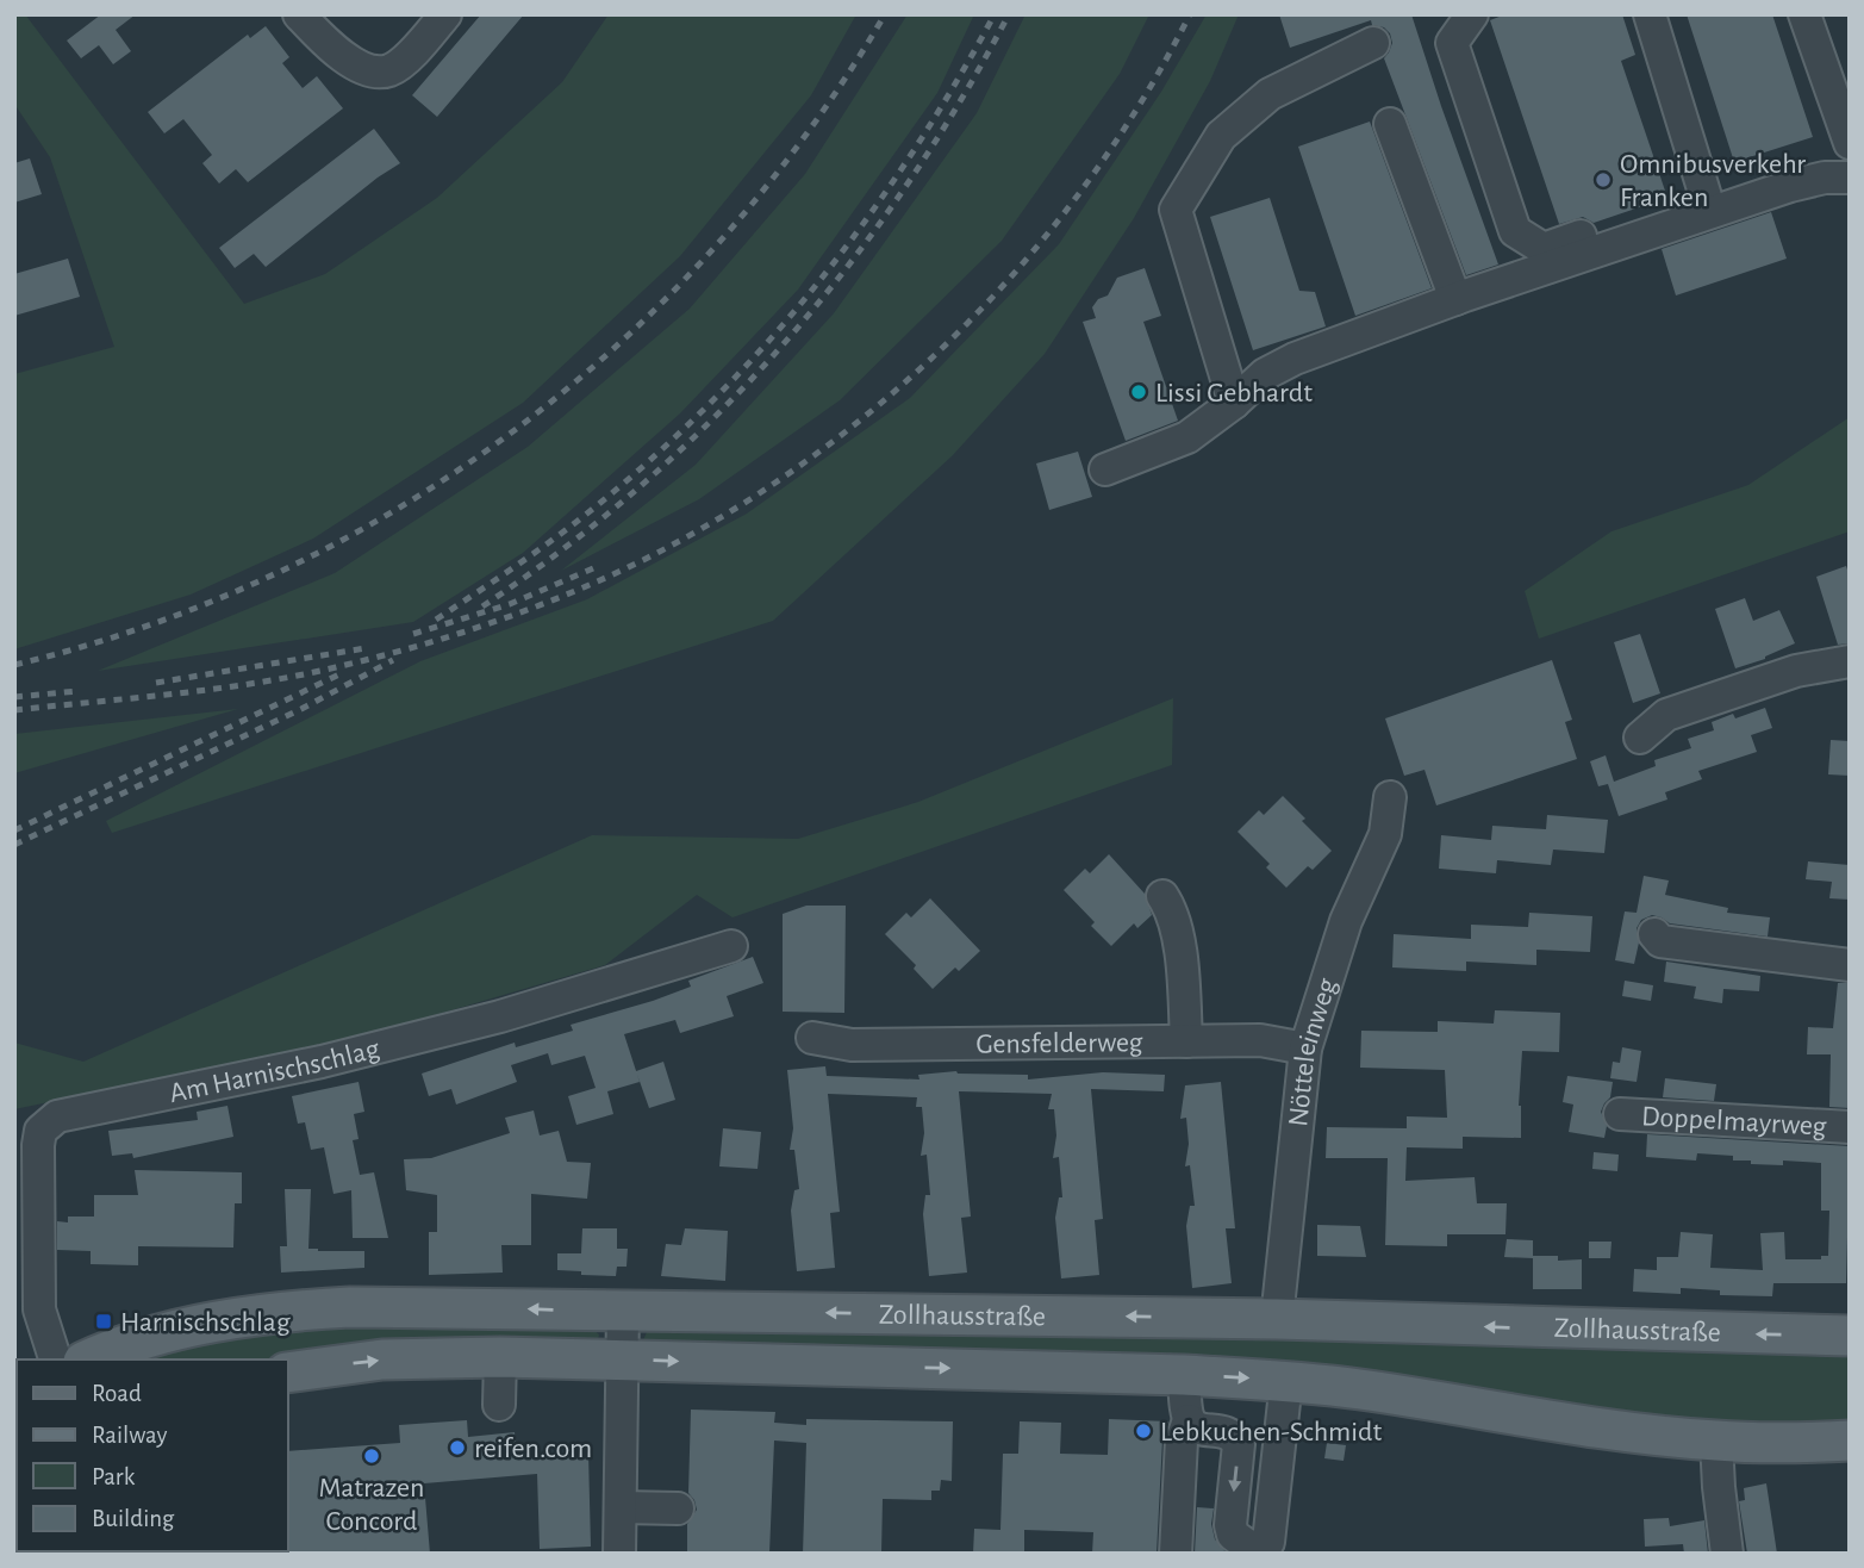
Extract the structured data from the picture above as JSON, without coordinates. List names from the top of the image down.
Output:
{
  "streets": {
    "main road": ["Zollhausstraße"],
    "street": [
      "Gensfelderweg",
      "Nötteleinweg",
      "Am Harnischschlag",
      "Doppelmayrweg"
    ]
  },
  "crossings": [
    ["Gensfelderweg", "Nötteleinweg"],
    ["Nötteleinweg", "Zollhausstraße"]
  ],
  "places": {
    "other": [
      "Omnibusverkehr Franken",
      "Lissi Gebhardt",
      "Lebkuchen-Schmidt",
      "reifen.com",
      "Matrazen Concord"
    ],
    "transit": ["Harnischschlag"]
  },
  "legend": [
    "Road",
    "Railway",
    "Park",
    "Building"
  ]
}
